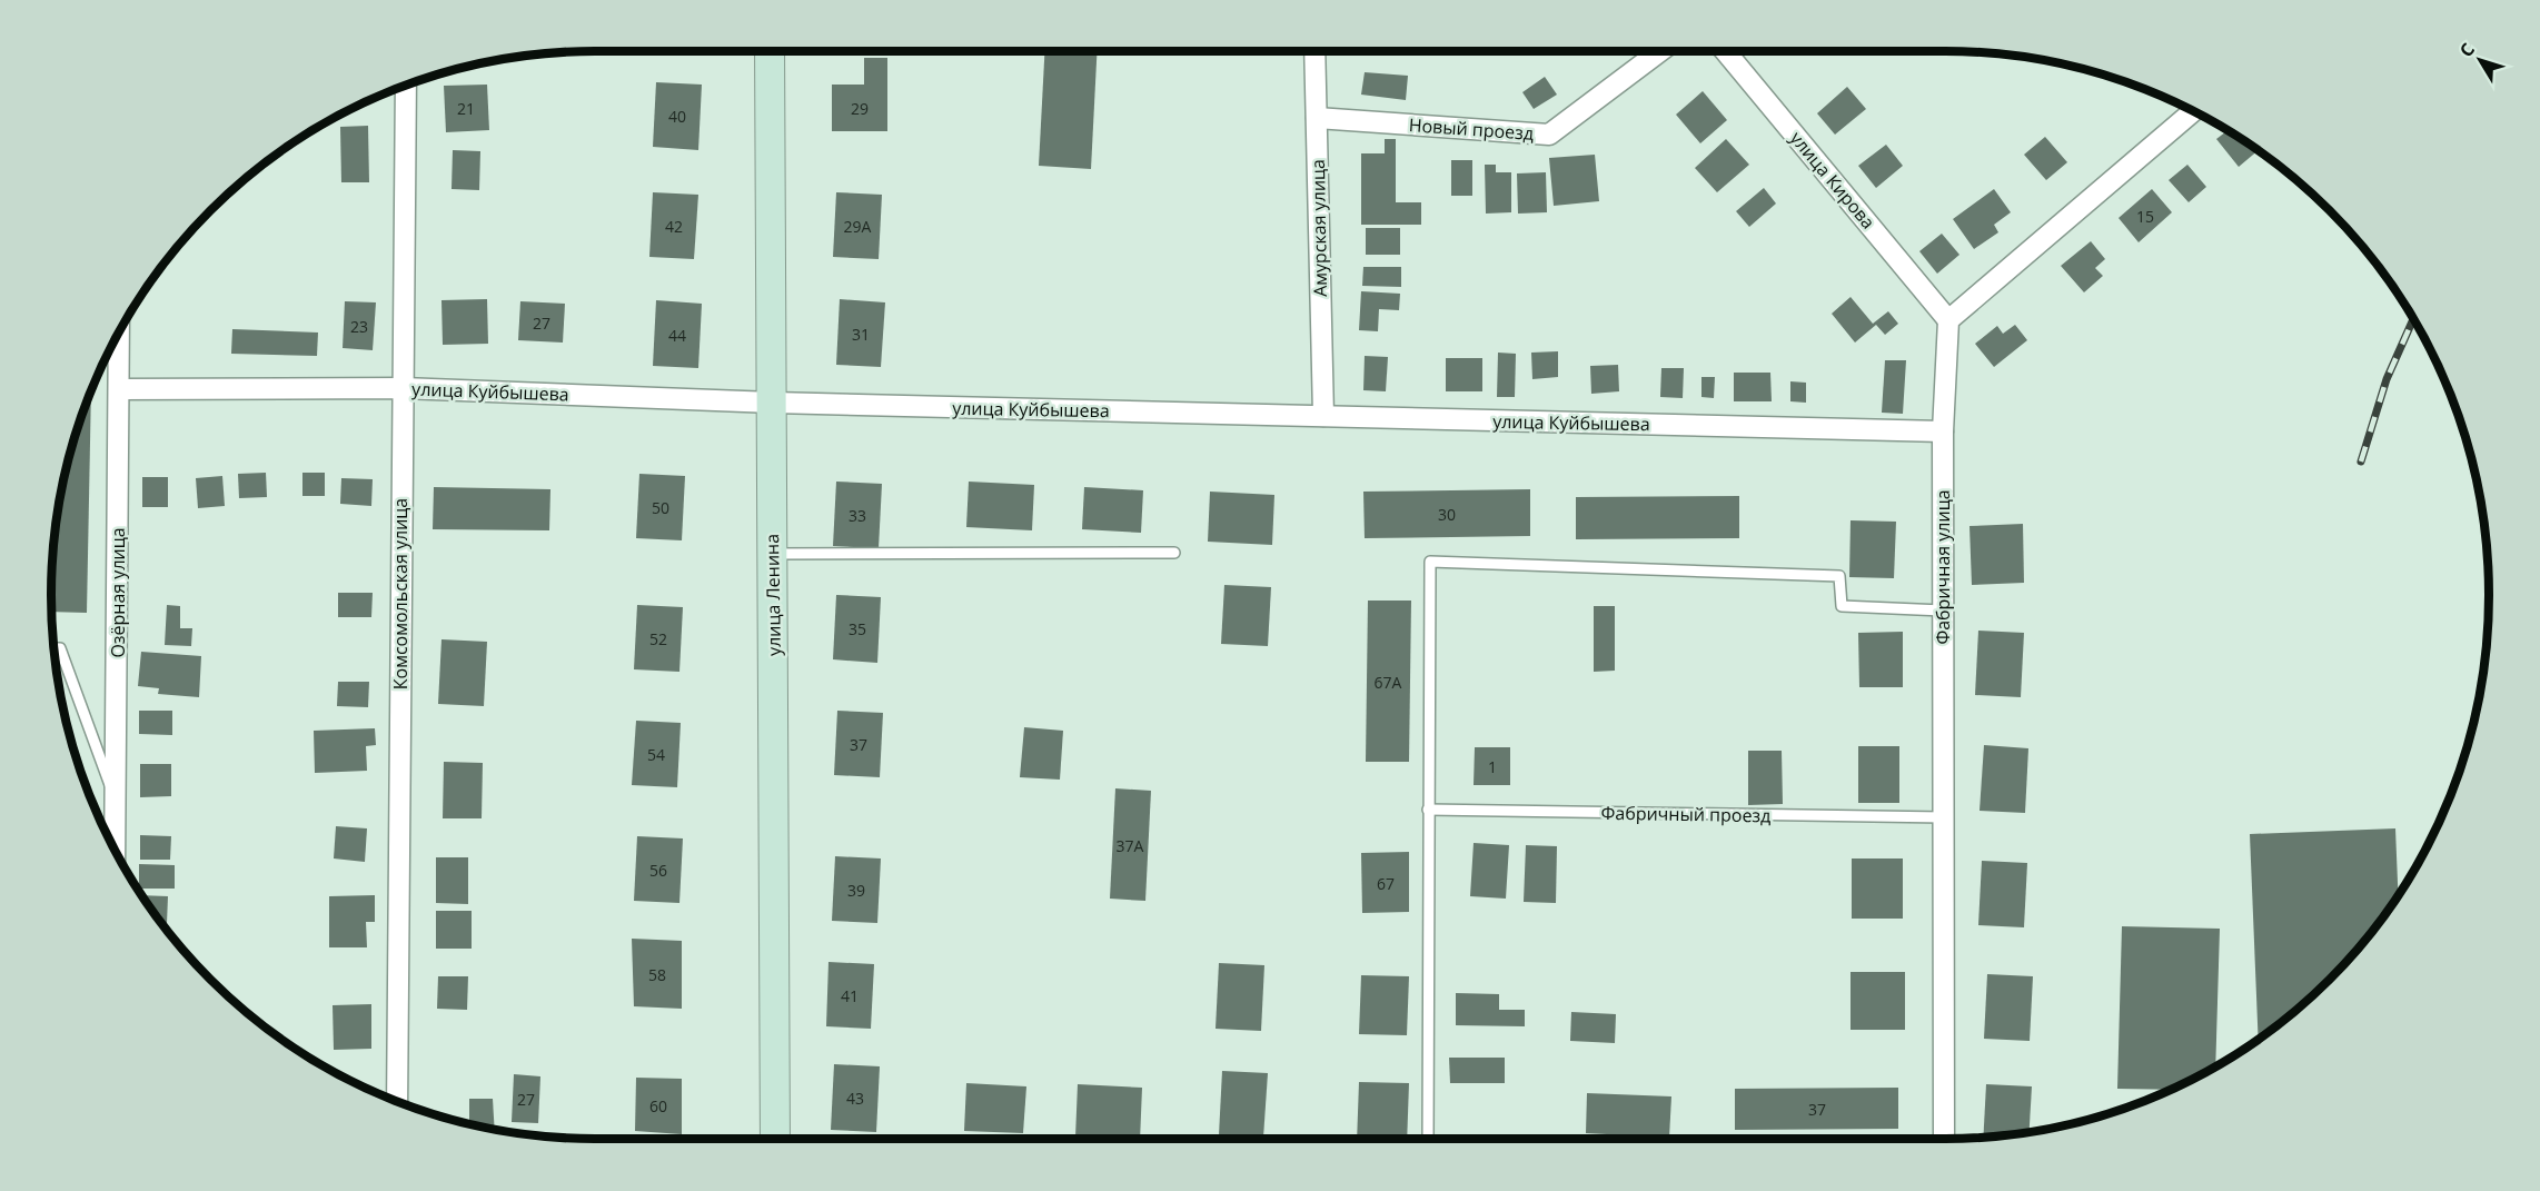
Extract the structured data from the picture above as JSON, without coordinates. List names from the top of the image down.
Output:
{
  "streets": {
    "main road": ["улица Ленина"],
    "street": [
      "Новый проезд",
      "улица Кирова",
      "Амурская улица",
      "улица Куйбышева",
      "Фабричная улица",
      "Озёрная улица",
      "Комсомольская улица"
    ],
    "lane": ["Фабричный проезд"]
  },
  "crossings": [
    ["Новый проезд", "Амурская улица"],
    ["улица Кирова", "Фабричная улица"],
    ["Амурская улица", "улица Куйбышева"],
    ["улица Куйбышева", "Фабричная улица"],
    ["улица Куйбышева", "Озёрная улица"],
    ["улица Куйбышева", "Комсомольская улица"],
    ["улица Куйбышева", "улица Ленина"],
    ["Фабричная улица", "Фабричный проезд"]
  ],
  "house_numbers": [
    "21",
    "29",
    "40",
    "15",
    "42",
    "29А",
    "27",
    "23",
    "31",
    "44",
    "50",
    "30",
    "33",
    "35",
    "52",
    "67А",
    "37",
    "54",
    "1",
    "37А",
    "56",
    "67",
    "39",
    "58",
    "41",
    "43",
    "27",
    "60",
    "37"
  ],
  "north": "top left"
}
